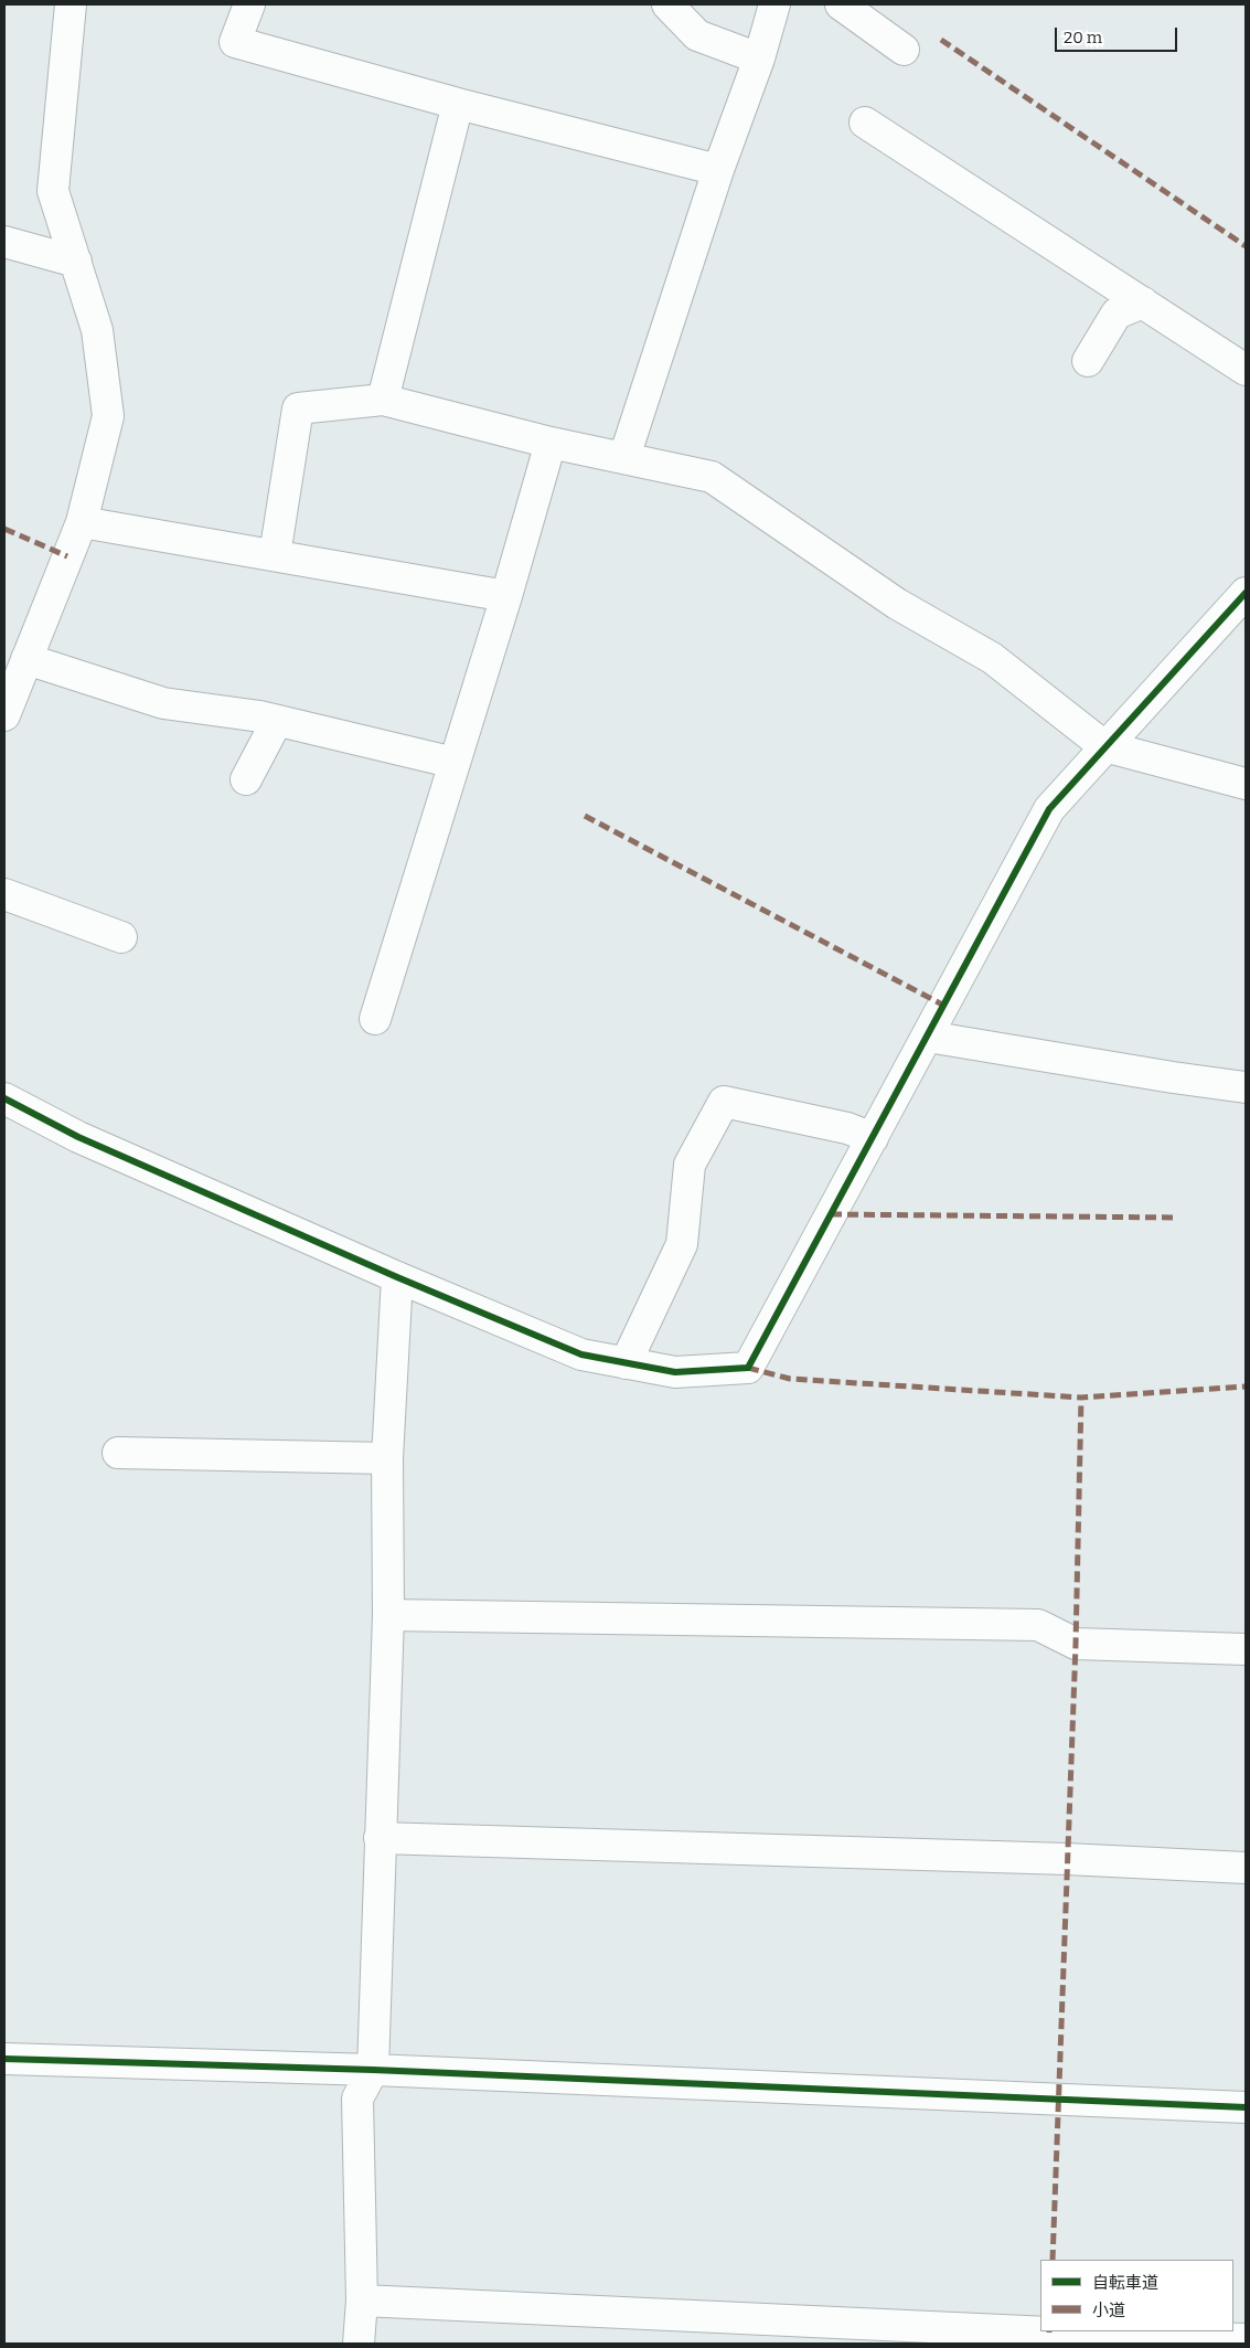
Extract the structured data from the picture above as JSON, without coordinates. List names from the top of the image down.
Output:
{
  "legend": ["自転車道", "小道"],
  "scale_bar": "20 m"
}
